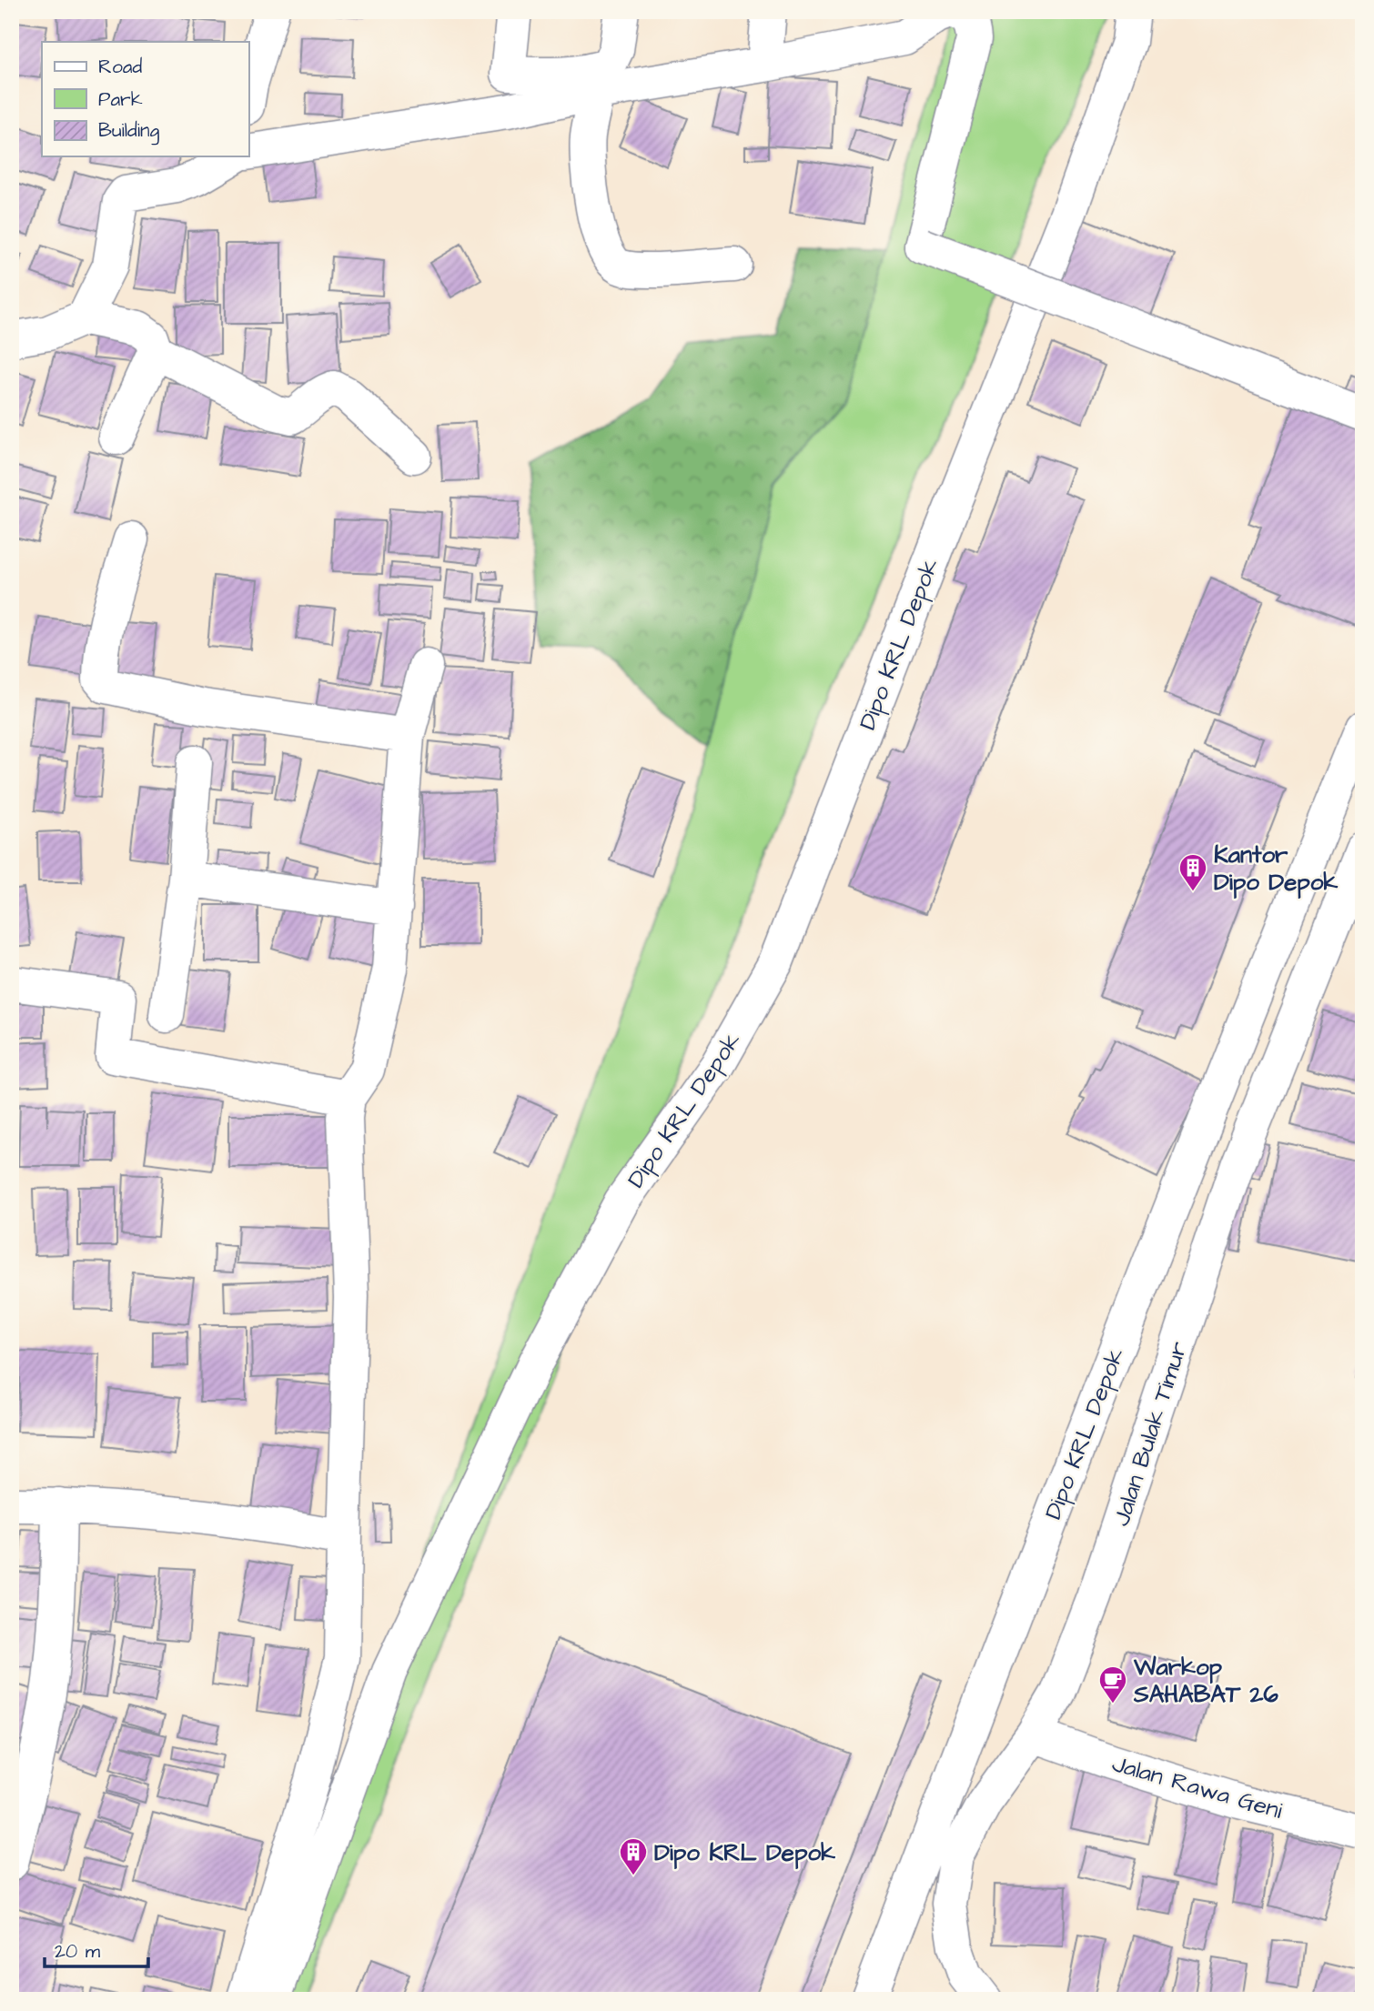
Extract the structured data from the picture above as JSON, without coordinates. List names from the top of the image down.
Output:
{
  "streets": {
    "street": ["Dipo KRL Depok", "Jalan Bulak Timur", "Jalan Rawa Geni"]
  },
  "crossings": [
    ["Jalan Bulak Timur", "Jalan Rawa Geni"]
  ],
  "places": {
    "building": ["Kantor Dipo Depok", "Dipo KRL Depok"],
    "cafe": ["Warkop SAHABAT 26"]
  },
  "legend": ["Road", "Park", "Building"],
  "scale_bar": "20 m"
}
